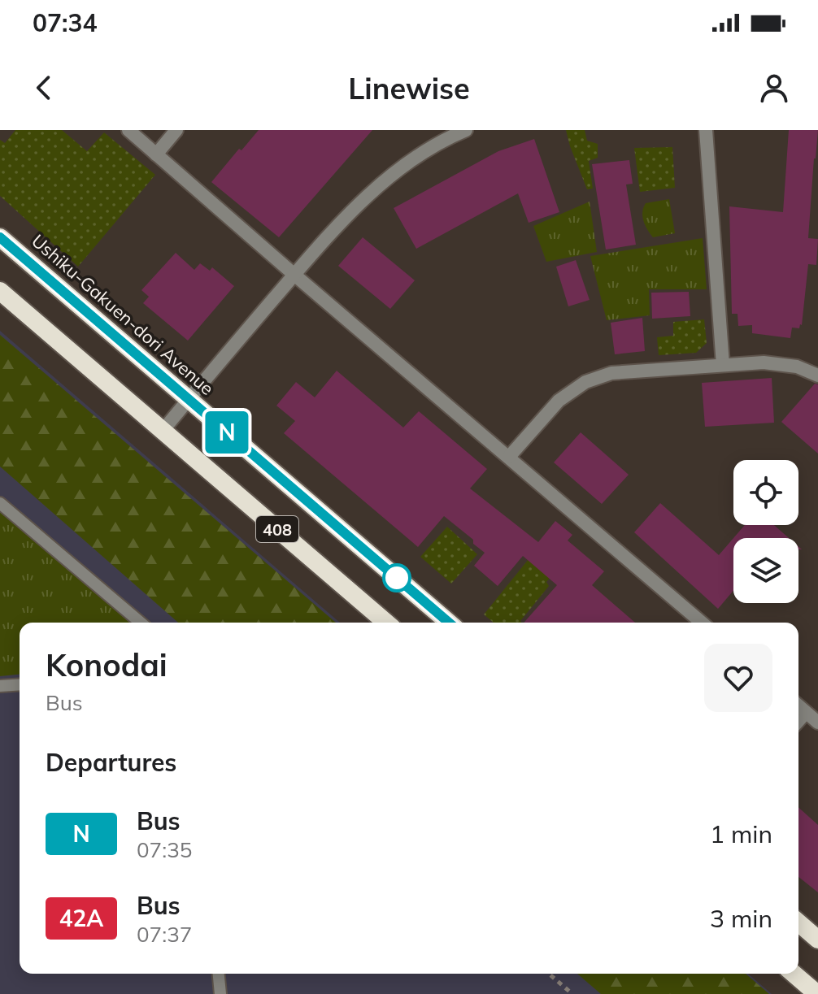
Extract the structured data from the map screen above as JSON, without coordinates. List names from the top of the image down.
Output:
{
  "streets": {
    "highway": ["Ushiku-Gakuen-dori Avenue", "408"]
  },
  "lines": ["bus line N"],
  "page": {
    "status": "07:34",
    "header": "Linewise",
    "on_map": "N",
    "heading": [
      ["Konodai", "Bus"],
      "Departures"
    ],
    "list": [
      {
        "mark": "N",
        "name": "Bus",
        "note": "07:35",
        "value": "1 min"
      },
      {
        "mark": "42A",
        "name": "Bus",
        "note": "07:37",
        "value": "3 min"
      }
    ]
  }
}
